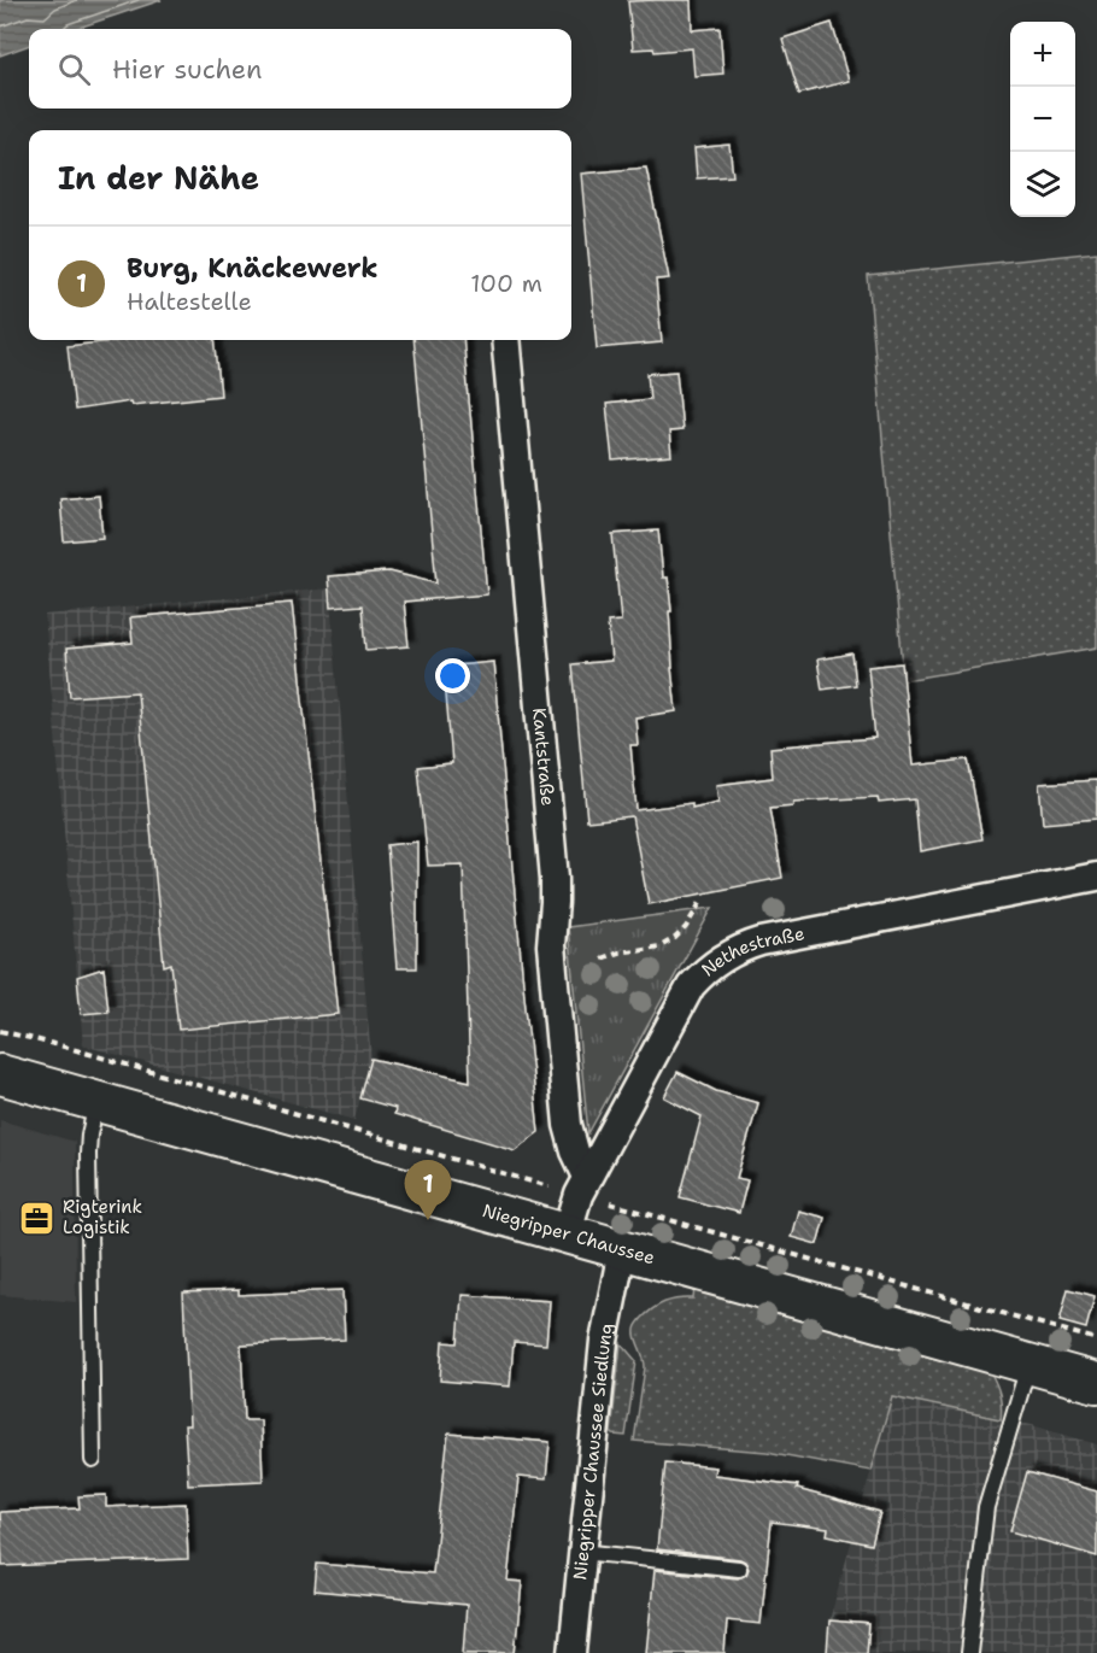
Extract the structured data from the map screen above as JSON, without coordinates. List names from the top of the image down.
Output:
{
  "streets": {
    "main road": ["Niegripper Chaussee"],
    "street": ["Kantstraße", "Nethestraße", "Niegripper Chaussee Siedlung"]
  },
  "crossings": [
    ["Kantstraße", "Nethestraße"],
    ["Nethestraße", "Niegripper Chaussee"],
    ["Niegripper Chaussee", "Niegripper Chaussee Siedlung"]
  ],
  "places": {
    "office": ["Rigterink Logistik"]
  },
  "page": {
    "map_buttons": ["+", "−"],
    "search": "Hier suchen",
    "heading": "In der Nähe",
    "list": [
      {
        "mark": "1",
        "name": "Burg, Knäckewerk",
        "note": "Haltestelle",
        "value": "100 m"
      }
    ],
    "pins": "1"
  }
}
